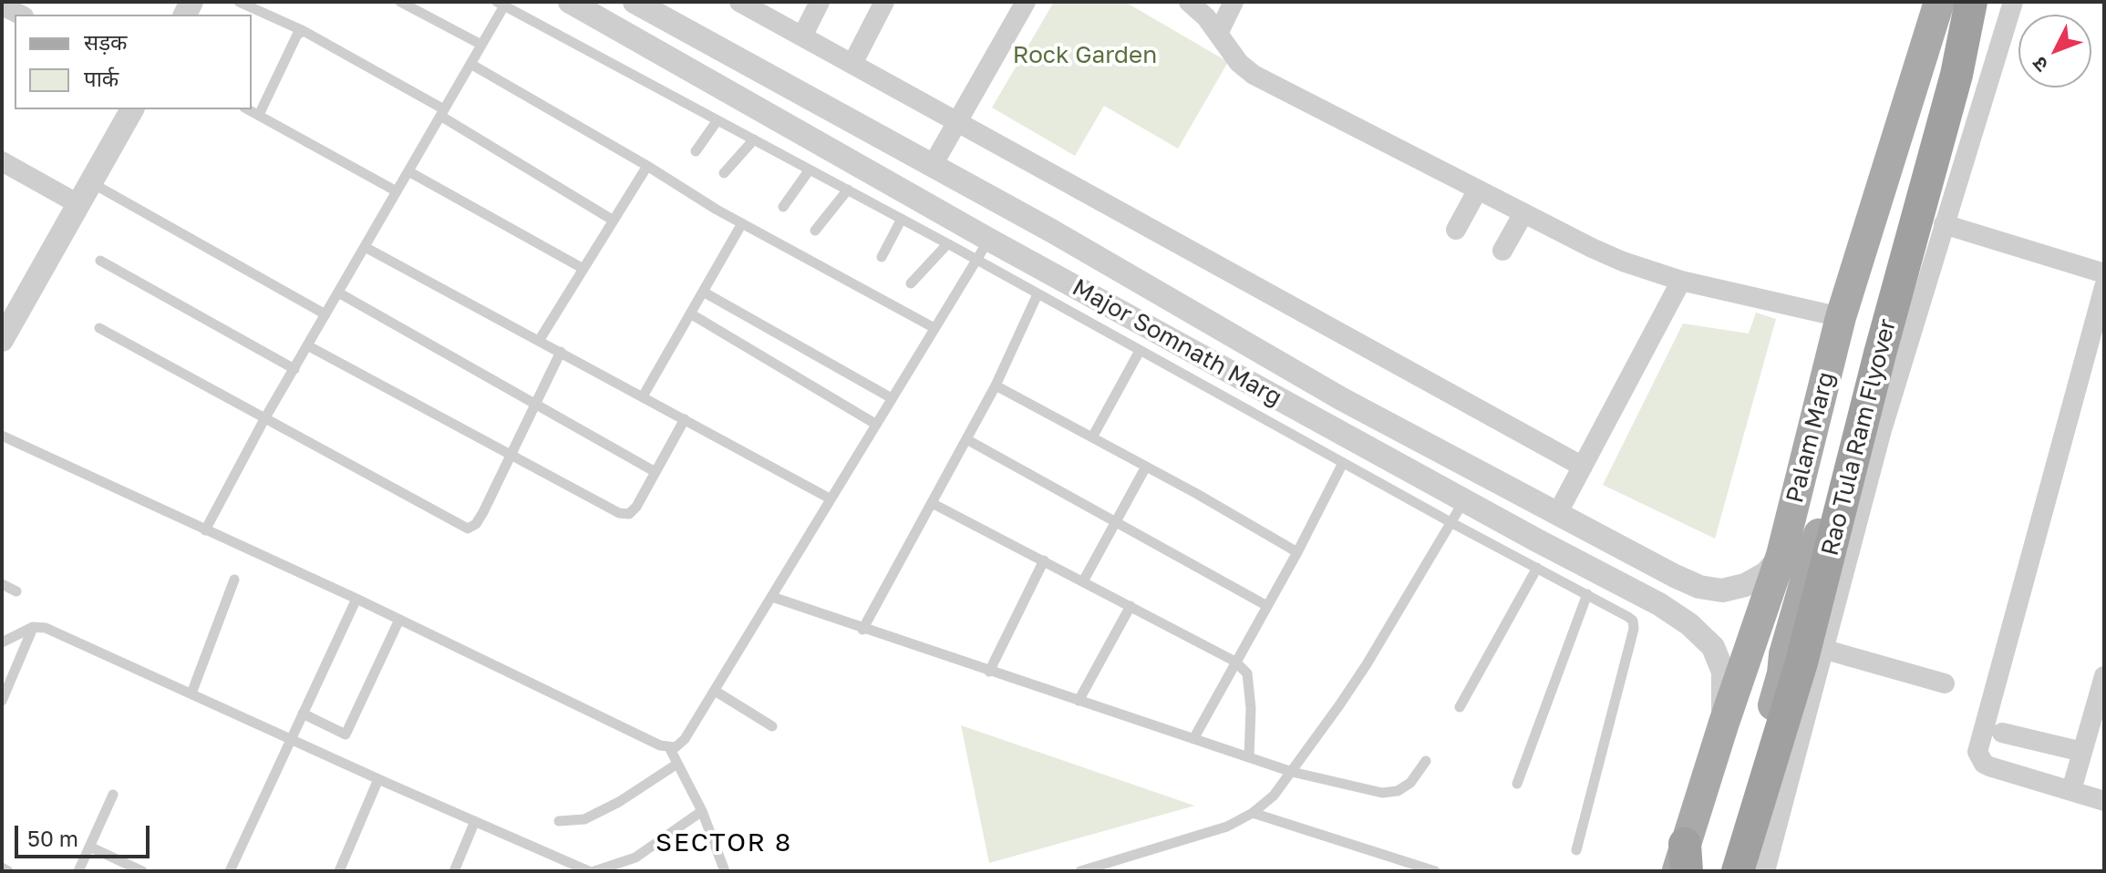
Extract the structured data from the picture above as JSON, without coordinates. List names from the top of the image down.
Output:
{
  "streets": {
    "highway": ["Rao Tula Ram Flyover"],
    "main road": ["Palam Marg"],
    "street": ["Major Somnath Marg"]
  },
  "crossings": [
    ["Major Somnath Marg", "Palam Marg"],
    ["Palam Marg", "Rao Tula Ram Flyover"]
  ],
  "districts": ["SECTOR 8"],
  "parks": ["Rock Garden"],
  "legend": ["सड़क", "पार्क"],
  "scale_bar": "50 m",
  "north": "bottom left"
}
